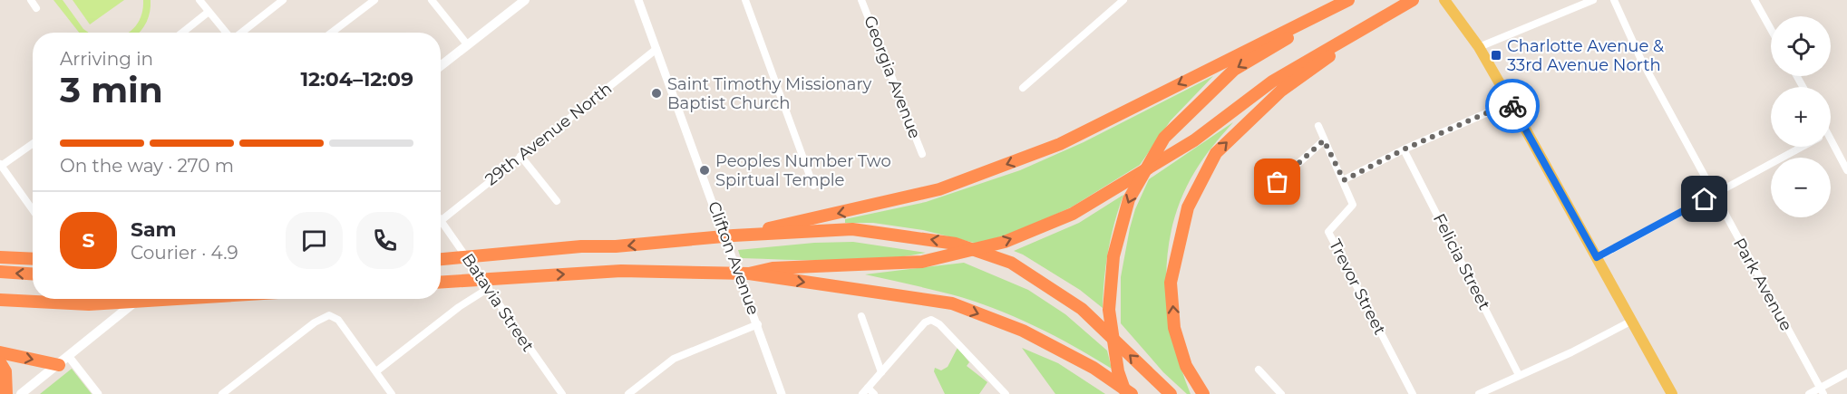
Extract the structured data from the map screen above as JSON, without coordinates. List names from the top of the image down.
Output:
{
  "streets": {
    "street": [
      "Georgia Avenue",
      "29th Avenue North",
      "Clifton Avenue",
      "Felicia Street",
      "Park Avenue",
      "Trevor Street",
      "Batavia Street"
    ]
  },
  "crossings": [
    ["29th Avenue North", "Clifton Avenue"],
    ["29th Avenue North", "Batavia Street"]
  ],
  "places": {
    "transit": ["Charlotte Avenue & 33rd Avenue North"],
    "other": ["Saint Timothy Missionary Baptist Church", "Peoples Number Two Spirtual Temple"]
  },
  "page": {
    "map_buttons": ["+", "−"],
    "heading": ["3 min", "Arriving in", "12:04–12:09"],
    "panel": ["Sam", "Courier · 4.9"],
    "bar": "On the way · 270 m",
    "round": "S"
  }
}
